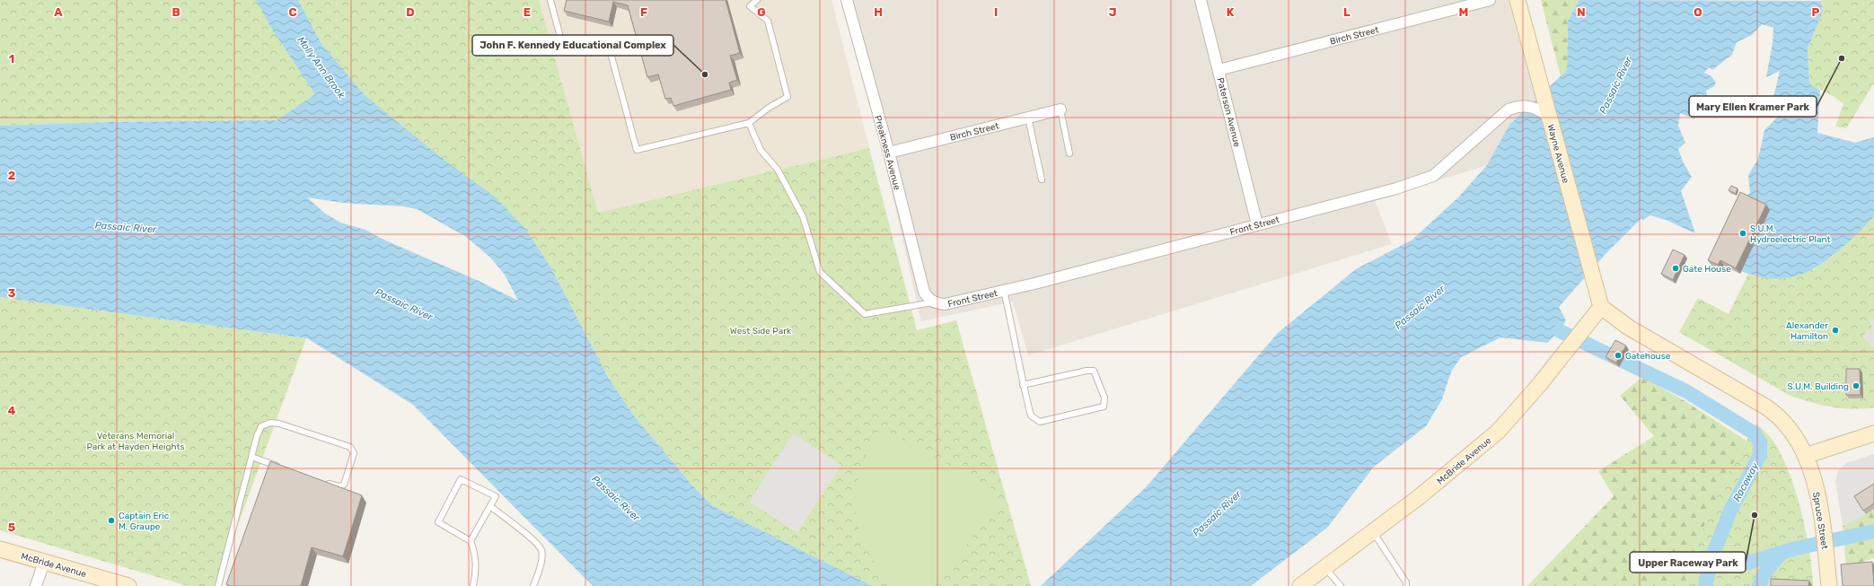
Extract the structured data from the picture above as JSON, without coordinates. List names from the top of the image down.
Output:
{
  "streets": {
    "main road": ["Wayne Avenue", "McBride Avenue", "Spruce Street"],
    "street": [
      "Birch Street",
      "Paterson Avenue",
      "Preakness Avenue",
      "Front Street"
    ]
  },
  "crossings": [
    ["Birch Street", "Paterson Avenue"],
    ["Birch Street", "Preakness Avenue"],
    ["Paterson Avenue", "Front Street"],
    ["Preakness Avenue", "Front Street"],
    ["Wayne Avenue", "Front Street"],
    ["Wayne Avenue", "McBride Avenue"],
    ["Wayne Avenue", "Spruce Street"],
    ["McBride Avenue", "Spruce Street"]
  ],
  "water": ["Molly Ann Brook", "Passaic River", "Raceway"],
  "parks": ["West Side Park", "Veterans Memorial Park at Hayden Heights"],
  "places": [
    "Mary Ellen Kramer Park",
    "John F. Kennedy Educational Complex",
    "S.U.M. Hydroelectric Plant",
    "Gate House",
    "Alexander Hamilton",
    "Gatehouse",
    "S.U.M. Building",
    "Upper Raceway Park",
    "Captain Eric M. Graupe"
  ],
  "grid": {
    "columns": [
      "A",
      "B",
      "C",
      "D",
      "E",
      "F",
      "G",
      "H",
      "I",
      "J",
      "K",
      "L",
      "M",
      "N",
      "O",
      "P"
    ],
    "rows": [
      "1",
      "2",
      "3",
      "4",
      "5"
    ]
  }
}
